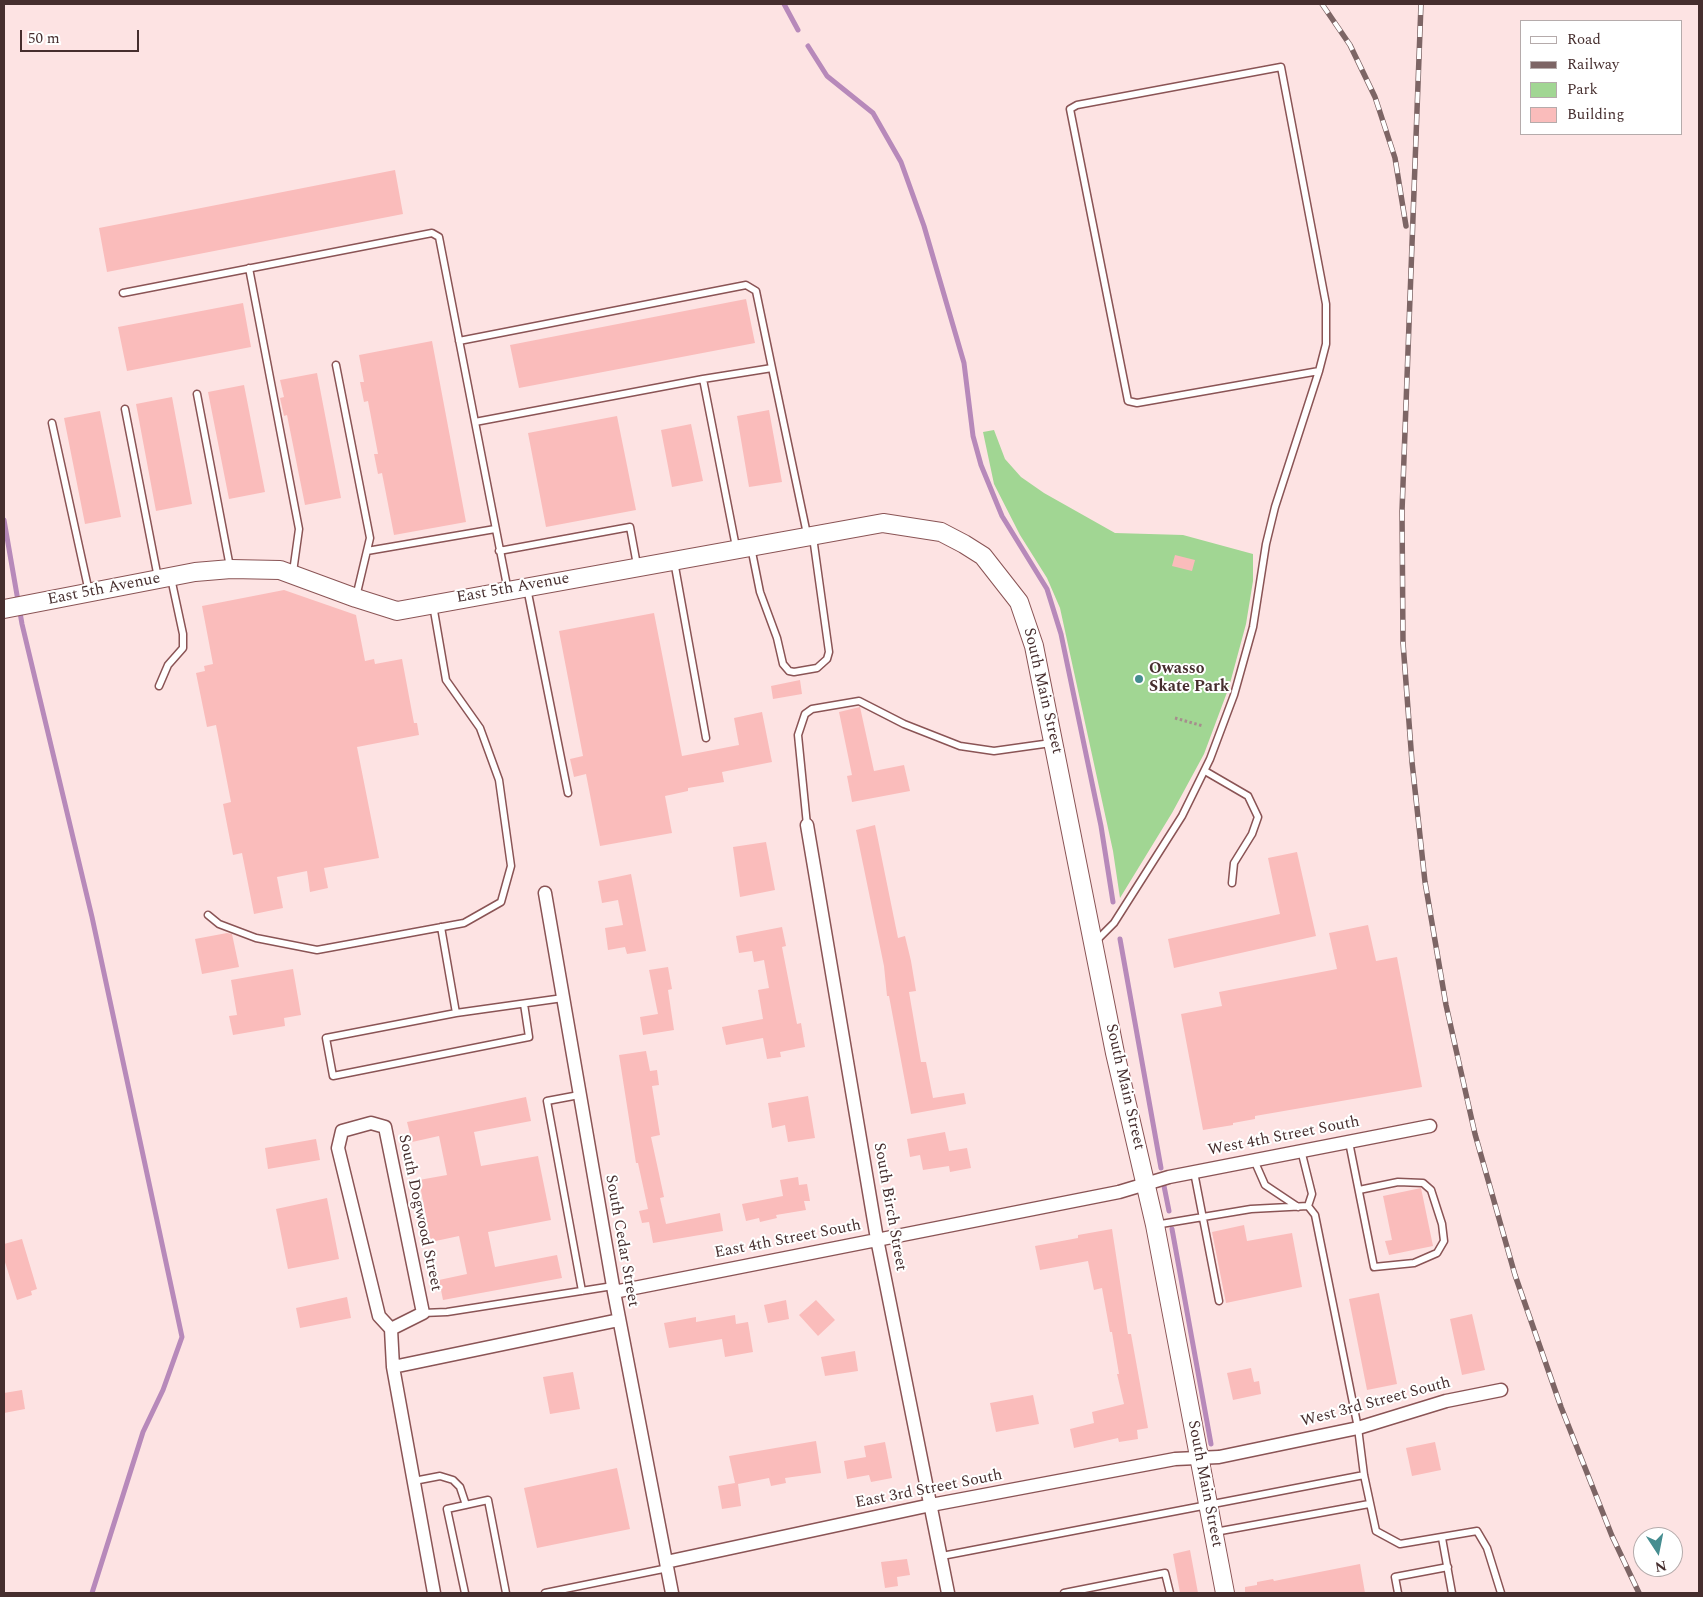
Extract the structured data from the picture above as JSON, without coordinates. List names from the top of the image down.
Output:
{
  "streets": {
    "street": [
      "East 5th Avenue",
      "South Main Street",
      "West 4th Street South",
      "South Birch Street",
      "South Dogwood Street",
      "East 4th Street South",
      "South Cedar Street",
      "West 3rd Street South",
      "East 3rd Street South"
    ]
  },
  "crossings": [
    ["East 5th Avenue", "South Main Street"],
    ["South Main Street", "West 4th Street South"],
    ["South Main Street", "East 4th Street South"],
    ["South Main Street", "West 3rd Street South"],
    ["South Main Street", "East 3rd Street South"],
    ["West 4th Street South", "East 4th Street South"],
    ["South Birch Street", "East 4th Street South"],
    ["South Birch Street", "East 3rd Street South"],
    ["East 4th Street South", "South Cedar Street"],
    ["South Cedar Street", "East 3rd Street South"],
    ["West 3rd Street South", "East 3rd Street South"]
  ],
  "places": ["Owasso Skate Park"],
  "legend": [
    "Road",
    "Railway",
    "Park",
    "Building"
  ],
  "scale_bar": "50 m",
  "north": "bottom"
}
